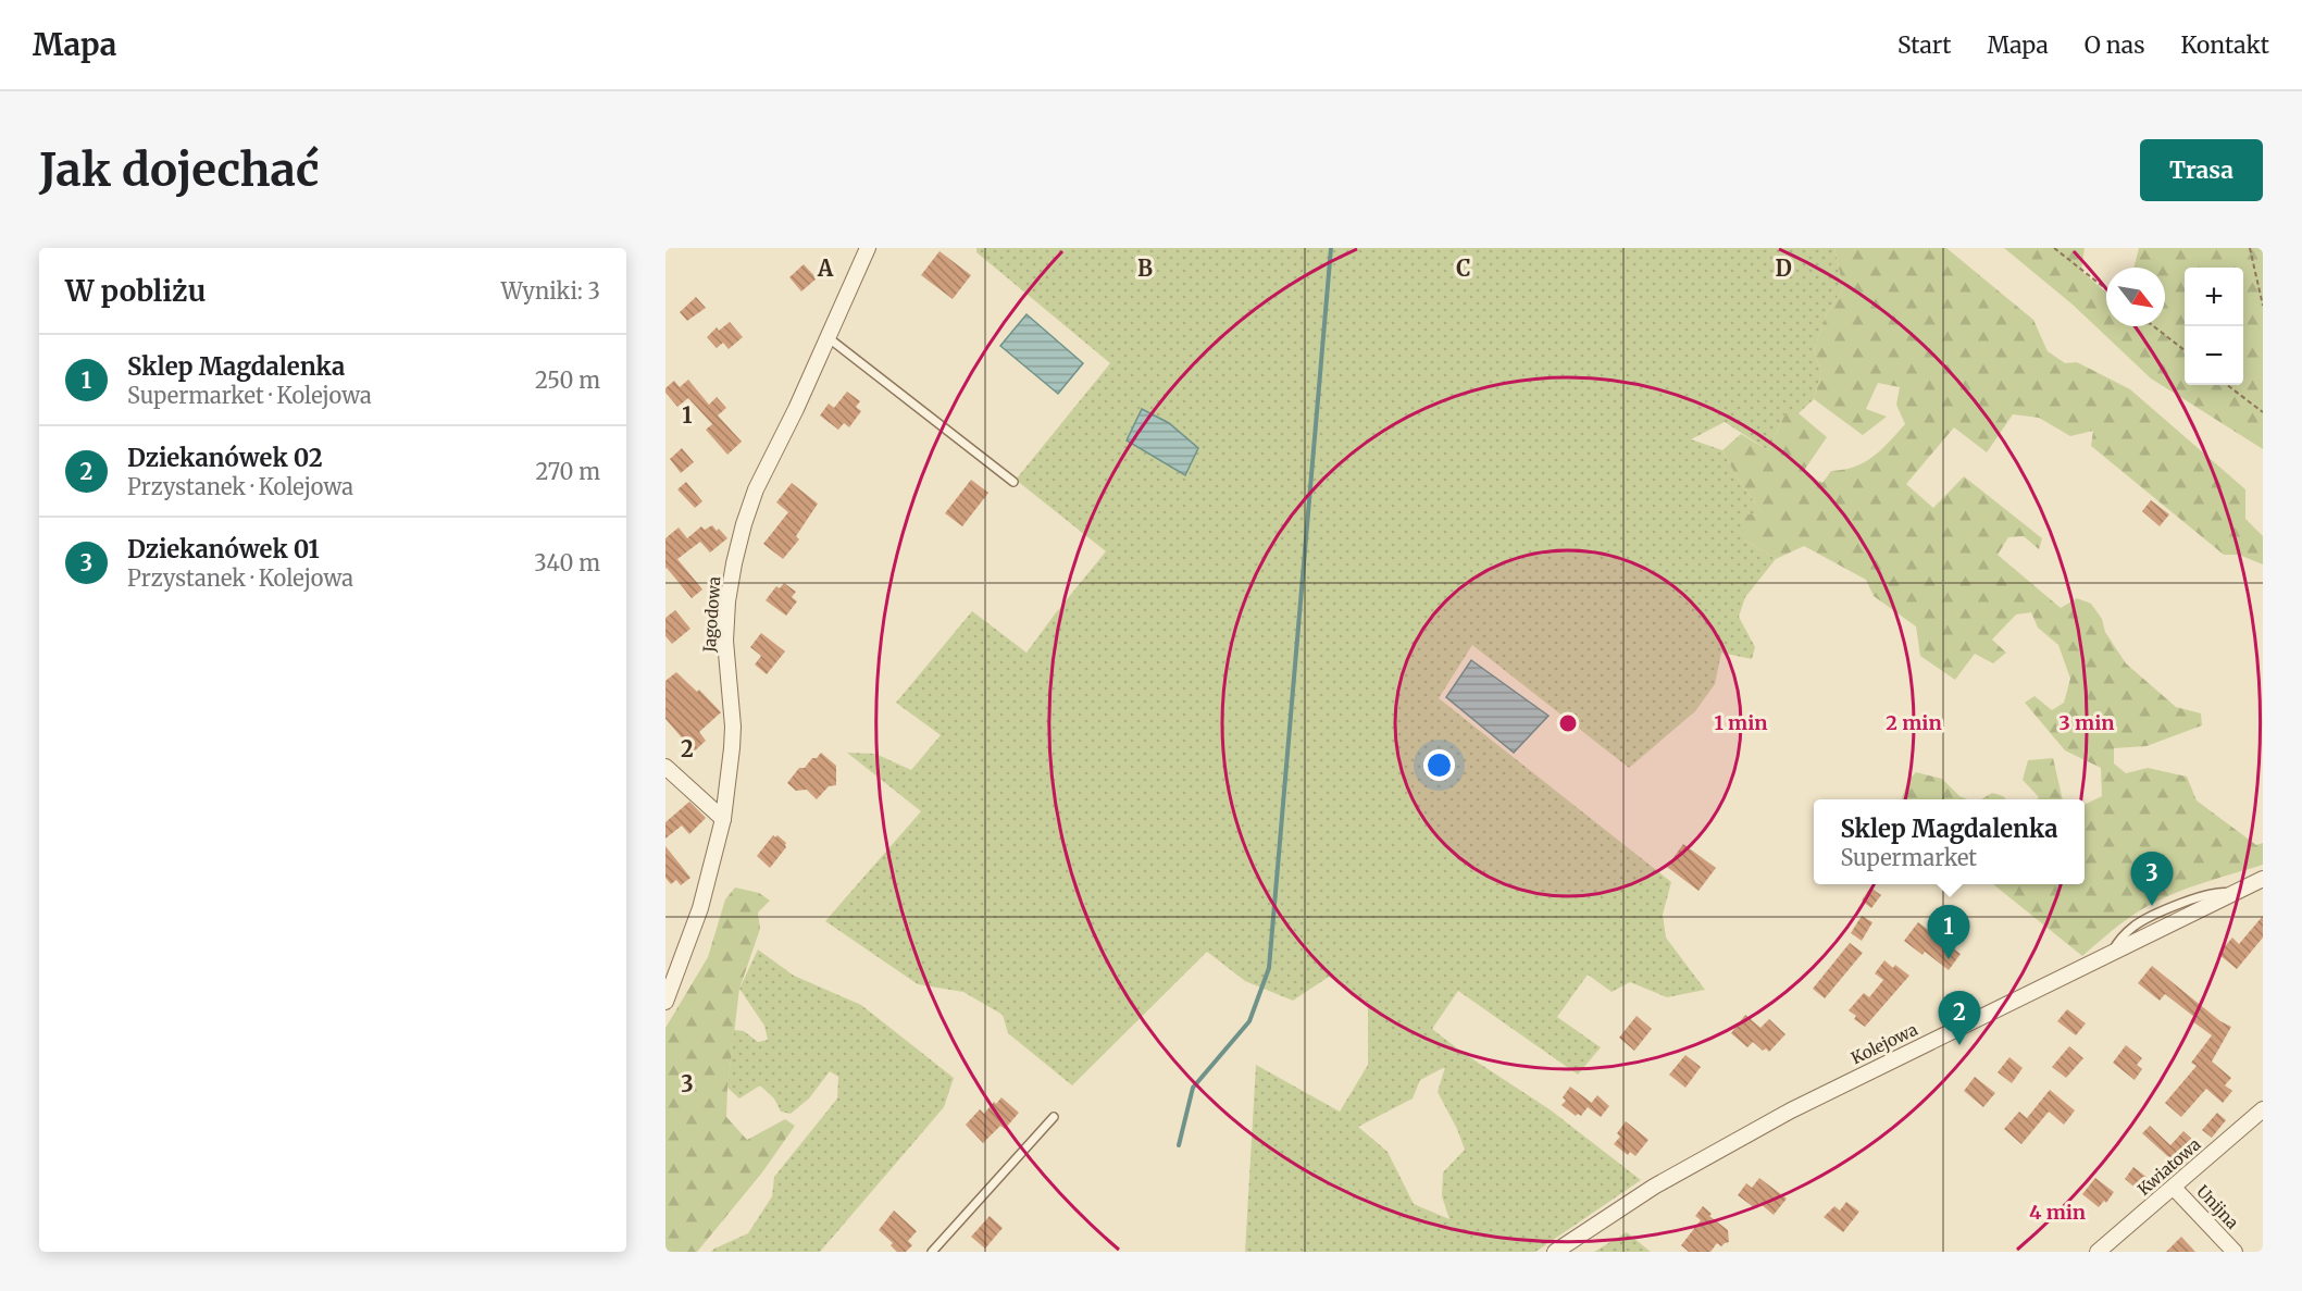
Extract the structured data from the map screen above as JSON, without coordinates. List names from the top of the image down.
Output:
{
  "streets": {
    "street": [
      "Jagodowa",
      "Kolejowa",
      "Kwiatowa",
      "Unijna"
    ]
  },
  "crossings": [
    ["Kwiatowa", "Unijna"]
  ],
  "north": "bottom right",
  "page": {
    "header": "Mapa",
    "nav": [
      "Start",
      "Mapa",
      "O nas",
      "Kontakt"
    ],
    "buttons": "Trasa",
    "title": "Jak dojechać",
    "heading": ["W pobliżu", "Wyniki: 3"],
    "map_buttons": ["+", "−"],
    "list": [
      {
        "mark": "1",
        "name": "Sklep Magdalenka",
        "note": "Supermarket · Kolejowa",
        "value": "250 m"
      },
      {
        "mark": "2",
        "name": "Dziekanówek 02",
        "note": "Przystanek · Kolejowa",
        "value": "270 m"
      },
      {
        "mark": "3",
        "name": "Dziekanówek 01",
        "note": "Przystanek · Kolejowa",
        "value": "340 m"
      }
    ],
    "popup": ["Sklep Magdalenka", "Supermarket"],
    "pins": ["3", "1", "2"]
  },
  "grid": {
    "columns": [
      "A",
      "B",
      "C",
      "D"
    ],
    "rows": ["1", "2", "3"]
  },
  "rings": [
    "1 min",
    "2 min",
    "3 min",
    "4 min"
  ]
}
